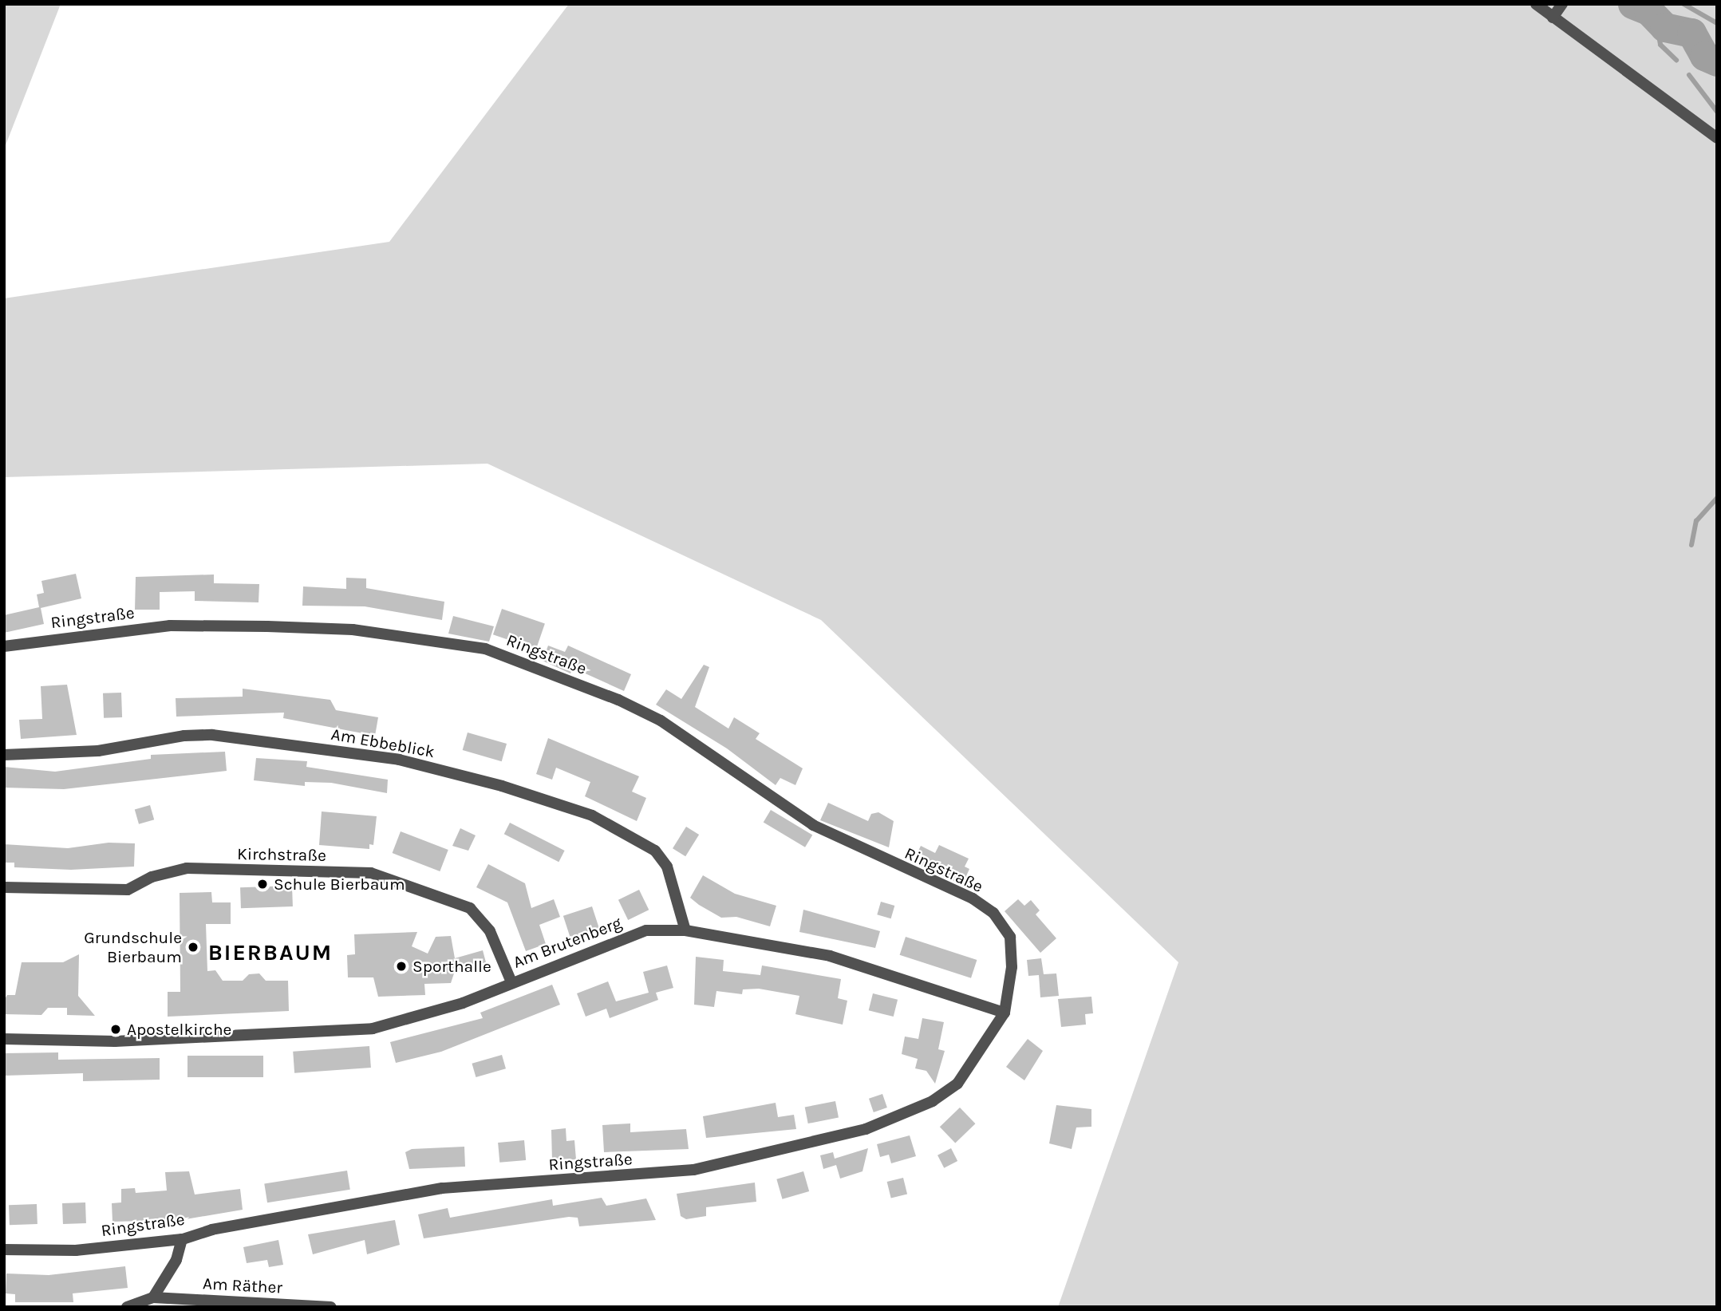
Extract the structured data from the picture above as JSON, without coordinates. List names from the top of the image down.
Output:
{
  "streets": {
    "street": [
      "Ringstraße",
      "Am Ebbeblick",
      "Kirchstraße",
      "Am Brutenberg",
      "Am Räther"
    ]
  },
  "crossings": [
    ["Ringstraße", "Am Brutenberg"],
    ["Am Ebbeblick", "Am Brutenberg"],
    ["Kirchstraße", "Am Brutenberg"]
  ],
  "districts": ["BIERBAUM"],
  "places": [
    "Schule Bierbaum",
    "Grundschule Bierbaum",
    "Sporthalle",
    "Apostelkirche"
  ]
}
